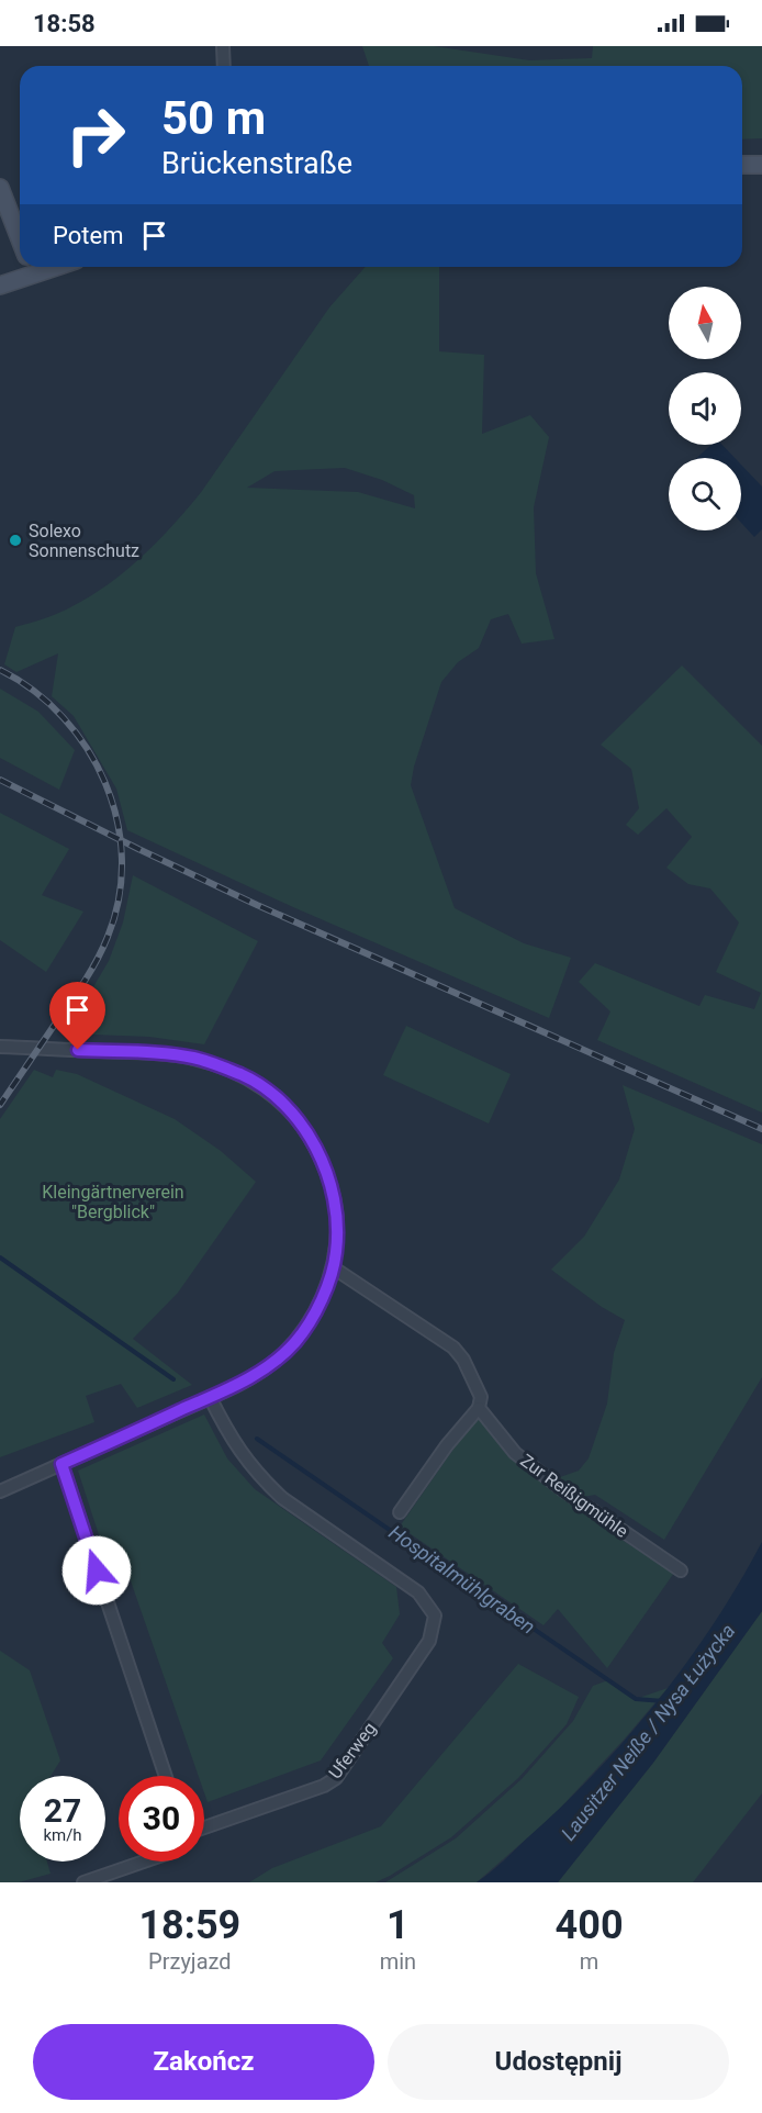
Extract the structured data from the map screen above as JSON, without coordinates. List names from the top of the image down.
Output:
{
  "streets": {
    "street": ["Zur Reißigmühle", "Uferweg"]
  },
  "water": ["Hospitalmühlgraben", "Lausitzer Neiße / Nysa Łużycka"],
  "parks": ["Kleingärtnerverein \"Bergblick\""],
  "places": ["Solexo Sonnenschutz"],
  "north": "top",
  "page": {
    "status": "18:58",
    "turn": ["50 m", "Brückenstraße"],
    "then": "Potem",
    "speed": "27 km/h",
    "limit": "30",
    "eta": [
      "18:59",
      "Przyjazd",
      "1",
      "min",
      "400",
      "m"
    ],
    "buttons": ["Zakończ", "Udostępnij"]
  }
}
